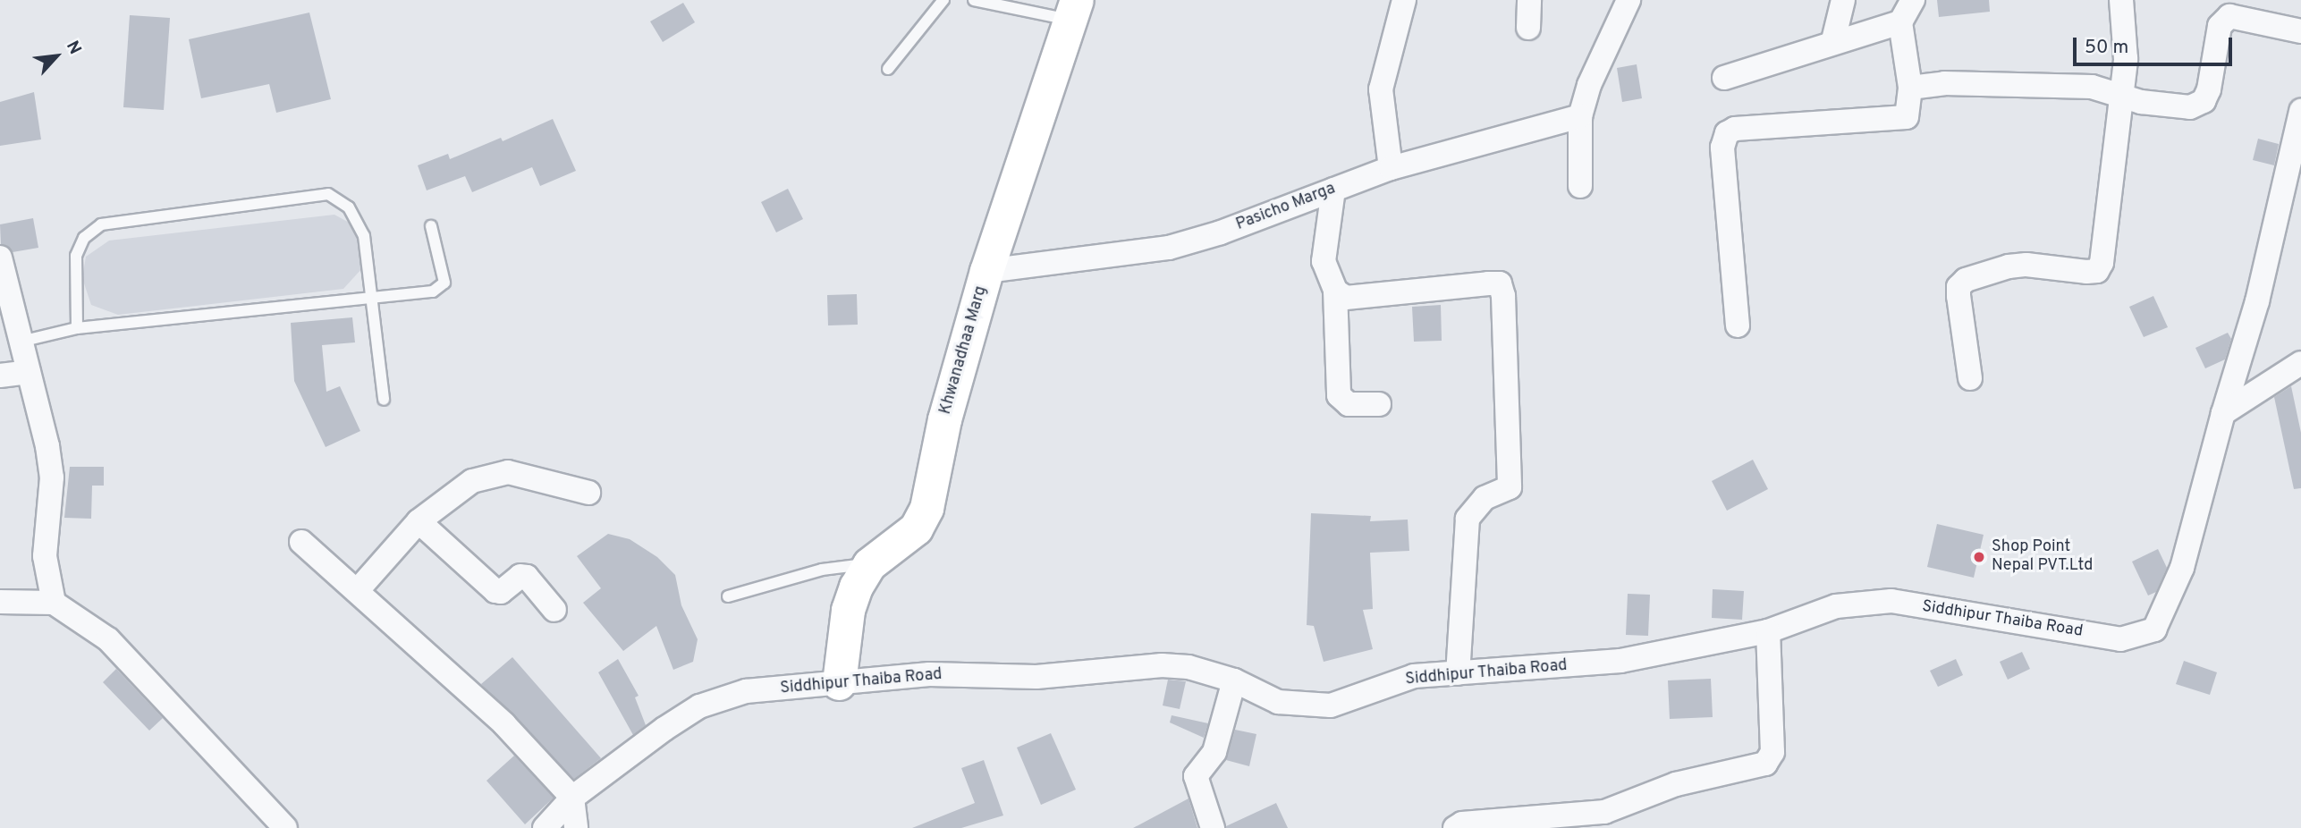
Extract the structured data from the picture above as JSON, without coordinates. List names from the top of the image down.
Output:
{
  "streets": {
    "street": ["Pasicho Marga", "Khwanadhaa Marg", "Siddhipur Thaiba Road"]
  },
  "crossings": [
    ["Pasicho Marga", "Khwanadhaa Marg"],
    ["Khwanadhaa Marg", "Siddhipur Thaiba Road"]
  ],
  "places": ["Shop Point Nepal PVT.Ltd"],
  "scale_bar": "50 m",
  "north": "top right"
}
